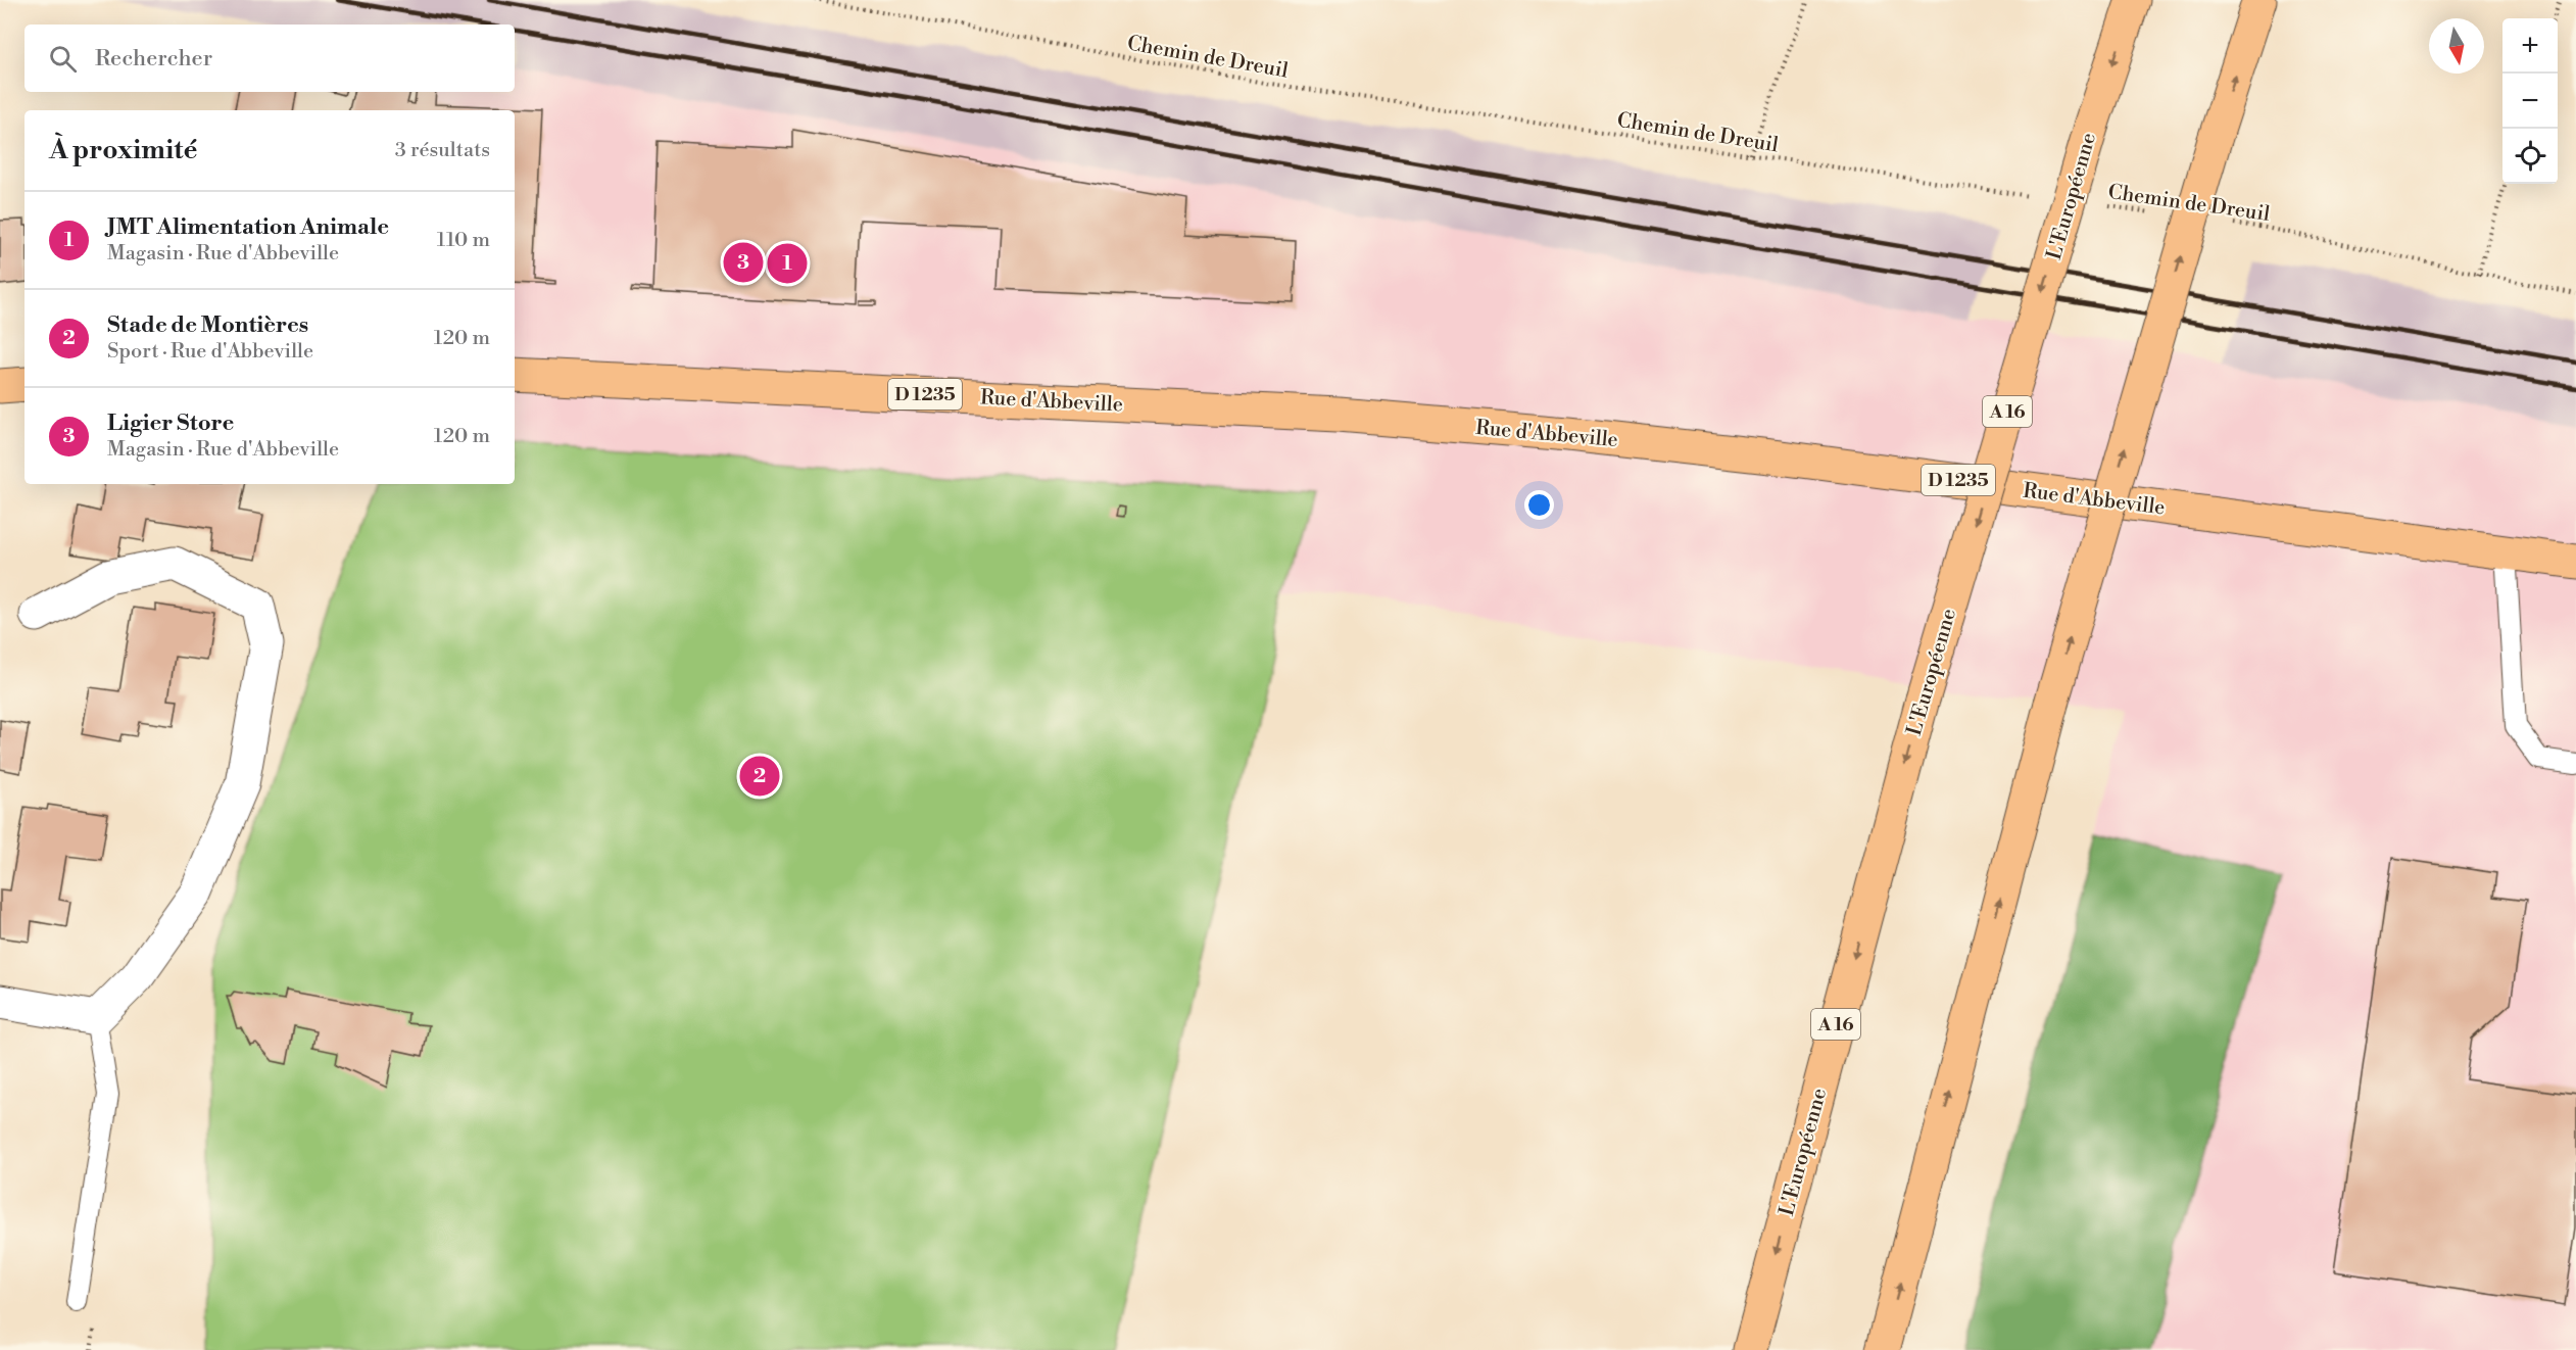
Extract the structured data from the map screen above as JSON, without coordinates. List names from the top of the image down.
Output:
{
  "streets": {
    "main road": [
      "L'Européenne",
      "D 1235",
      "Rue d'Abbeville",
      "A 16"
    ],
    "path": ["Chemin de Dreuil"]
  },
  "north": "bottom",
  "page": {
    "map_buttons": ["+", "−"],
    "search": "Rechercher",
    "heading": ["À proximité", "3 résultats"],
    "list": [
      {
        "mark": "1",
        "name": "JMT Alimentation Animale",
        "note": "Magasin · Rue d'Abbeville",
        "value": "110 m"
      },
      {
        "mark": "2",
        "name": "Stade de Montières",
        "note": "Sport · Rue d'Abbeville",
        "value": "120 m"
      },
      {
        "mark": "3",
        "name": "Ligier Store",
        "note": "Magasin · Rue d'Abbeville",
        "value": "120 m"
      }
    ],
    "pins": ["3", "1", "2"]
  }
}
